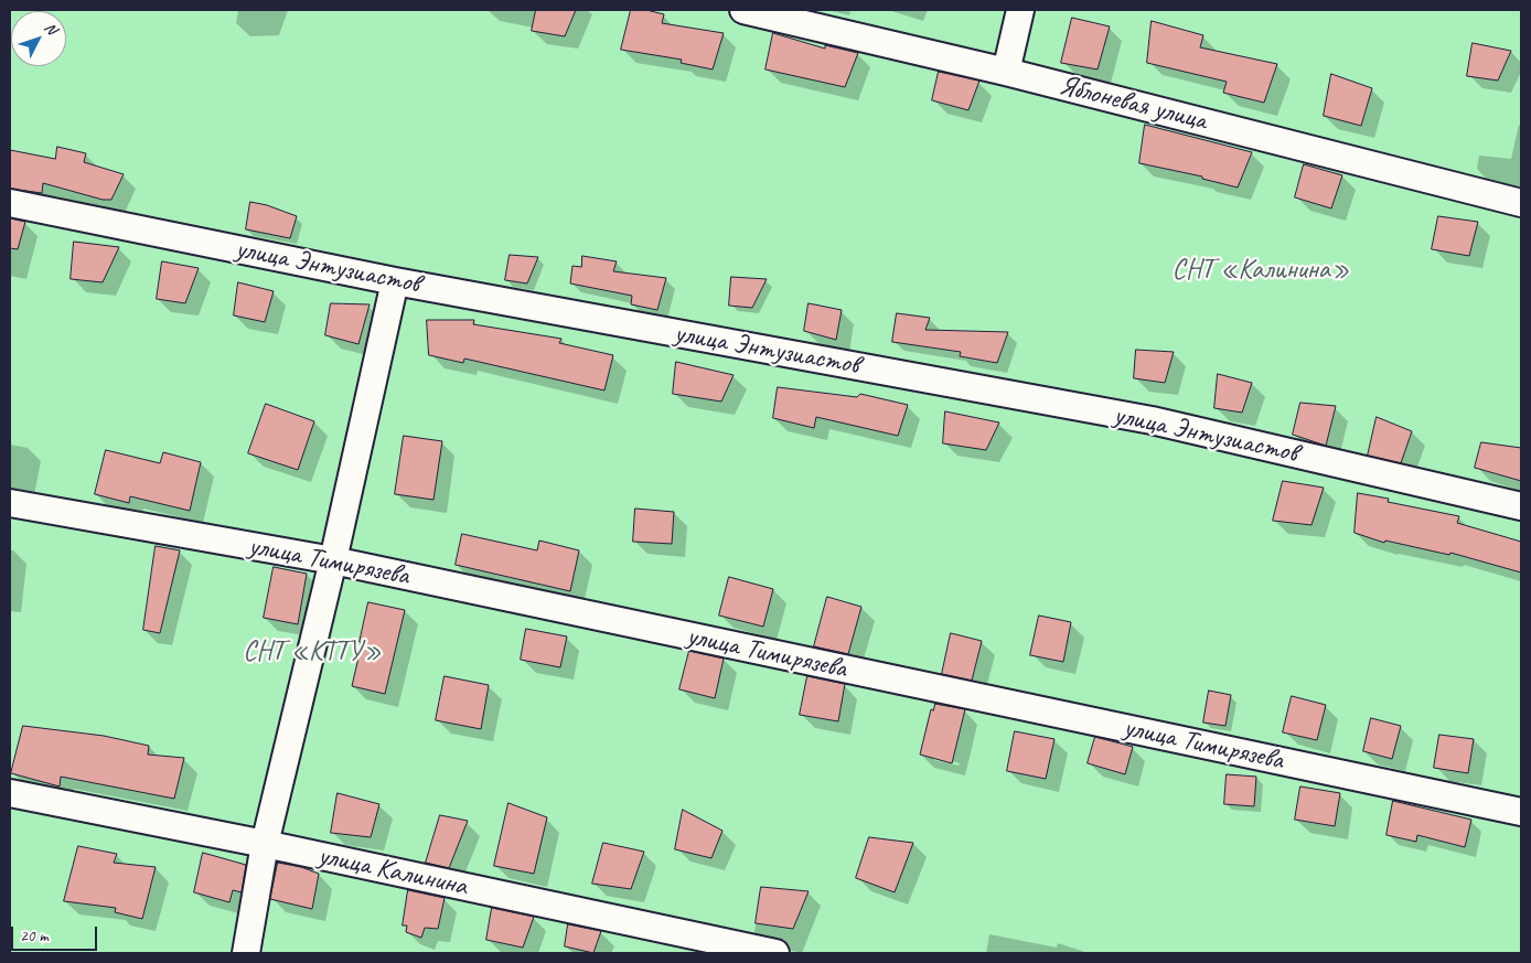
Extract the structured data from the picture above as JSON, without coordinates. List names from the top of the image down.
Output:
{
  "streets": {
    "street": [
      "Яблоневая улица",
      "улица Энтузиастов",
      "улица Тимирязева",
      "улица Калинина"
    ]
  },
  "parks": ["СНТ «Калинина»", "СНТ «КТТУ»"],
  "scale_bar": "20 m",
  "north": "top right"
}
